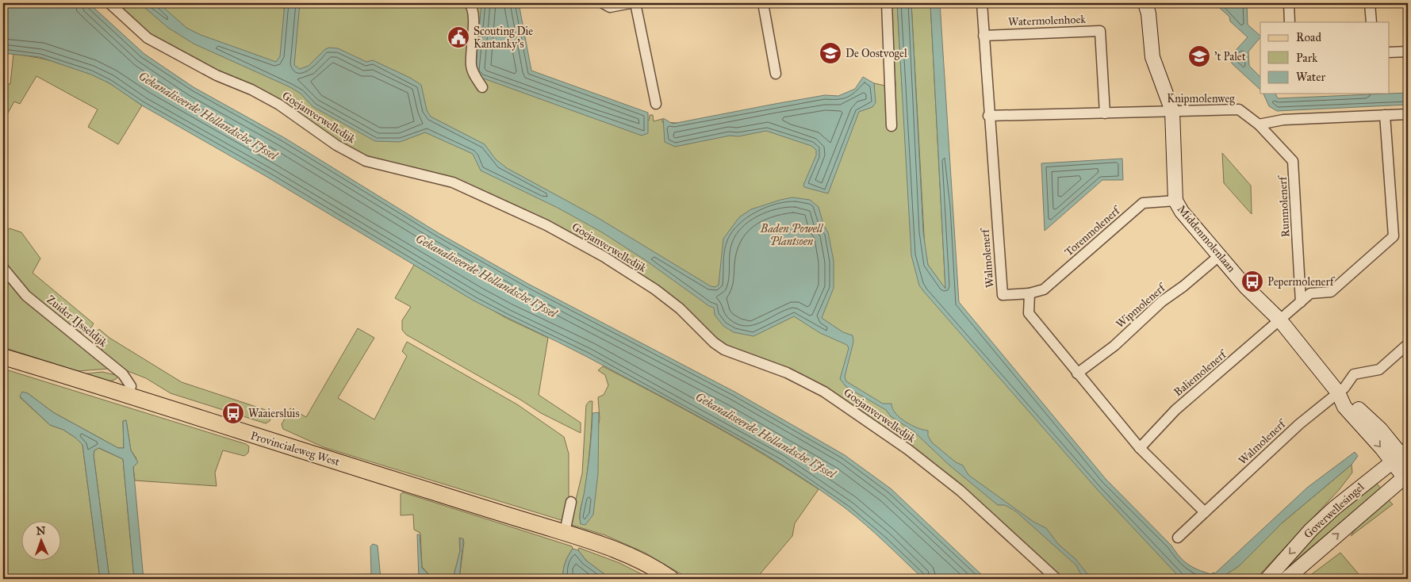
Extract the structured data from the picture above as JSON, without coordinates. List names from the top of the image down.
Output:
{
  "streets": {
    "main road": ["Provincialeweg West"],
    "street": [
      "Watermolenhoek",
      "Knipmolenweg",
      "Goejanverwelledijk",
      "Runmolenerf",
      "Torenmolenerf",
      "Middenmolenlaan",
      "Walmolenerf",
      "Wipmolenerf",
      "Zuider IJsseldijk",
      "Baliemolenerf",
      "Goverwellesingel"
    ]
  },
  "crossings": [
    ["Watermolenhoek", "Knipmolenweg"],
    ["Watermolenhoek", "Walmolenerf"],
    ["Knipmolenweg", "Runmolenerf"],
    ["Knipmolenweg", "Middenmolenlaan"],
    ["Knipmolenweg", "Walmolenerf"],
    ["Torenmolenerf", "Middenmolenlaan"],
    ["Torenmolenerf", "Walmolenerf"],
    ["Middenmolenlaan", "Walmolenerf"],
    ["Middenmolenlaan", "Wipmolenerf"],
    ["Middenmolenlaan", "Baliemolenerf"],
    ["Middenmolenlaan", "Goverwellesingel"],
    ["Zuider IJsseldijk", "Provincialeweg West"]
  ],
  "water": ["Gekanaliseerde Hollandsche IJssel"],
  "parks": ["Baden Powell Plantsoen"],
  "places": {
    "public building": ["Scouting Die Kantanky's"],
    "school or university": ["De Oostvogel", "'t Palet"],
    "bus stop": ["Pepermolenerf", "Waaiersluis"]
  },
  "legend": ["Road", "Park", "Water"],
  "north": "top"
}
